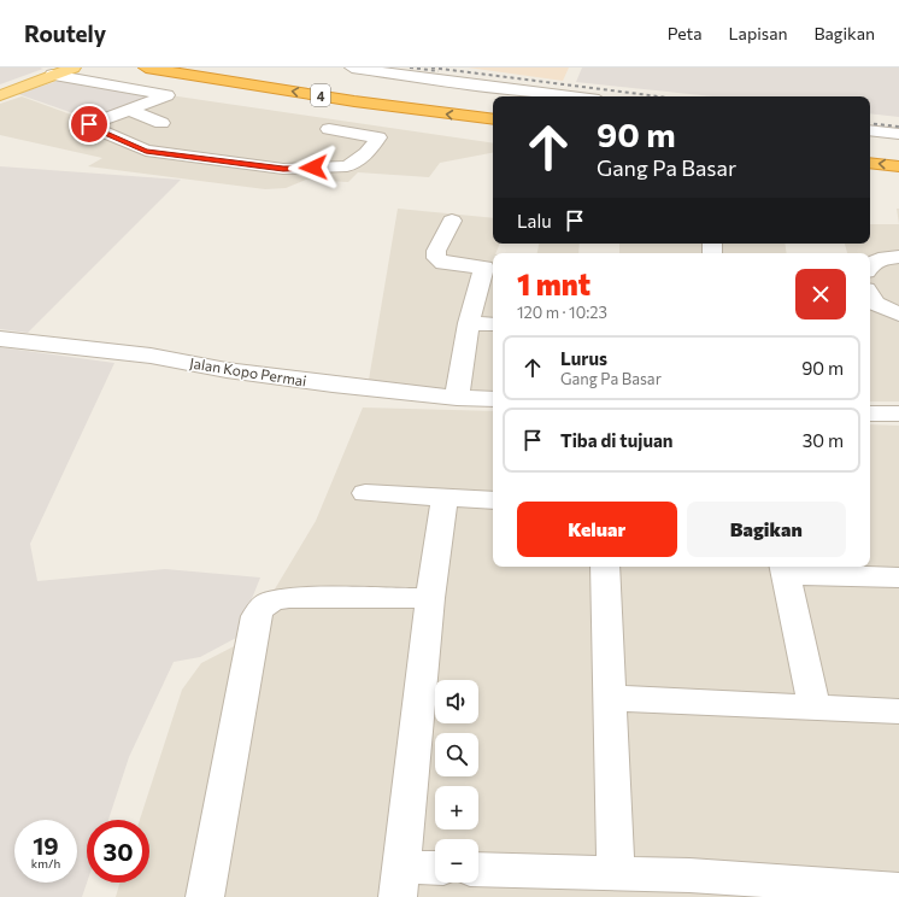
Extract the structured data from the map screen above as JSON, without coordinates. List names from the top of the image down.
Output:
{
  "streets": {
    "highway": ["4"],
    "street": ["Jalan Kopo Permai"]
  },
  "page": {
    "header": "Routely",
    "nav": ["Peta", "Lapisan", "Bagikan"],
    "turn": ["90 m", "Gang Pa Basar"],
    "then": "Lalu",
    "heading": ["1 mnt", "120 m · 10:23"],
    "list": [
      {
        "name": "Lurus",
        "note": "Gang Pa Basar",
        "value": "90 m"
      },
      {
        "name": "Tiba di tujuan",
        "value": "30 m"
      }
    ],
    "buttons": ["Keluar", "Bagikan"],
    "map_buttons": ["+", "−"],
    "speed": "19 km/h",
    "limit": "30"
  }
}
